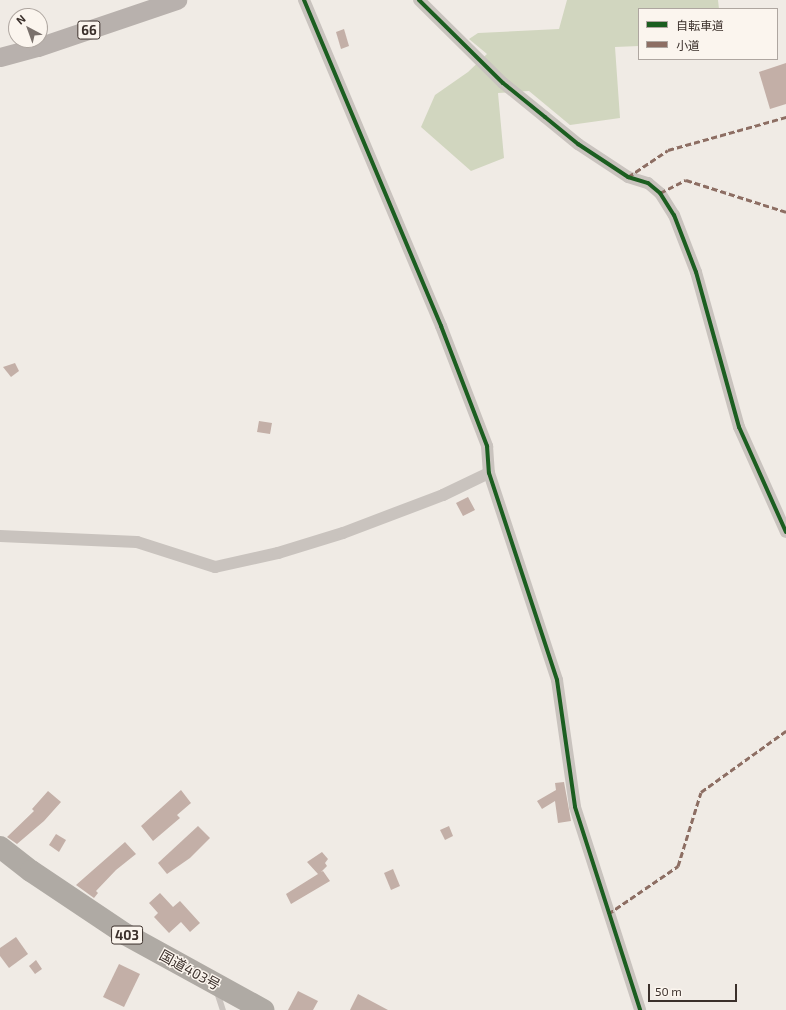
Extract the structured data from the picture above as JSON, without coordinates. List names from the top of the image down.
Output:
{
  "streets": {
    "highway": ["403", "国道403号"],
    "main road": ["66"]
  },
  "legend": ["自転車道", "小道"],
  "scale_bar": "50 m",
  "north": "top left"
}
